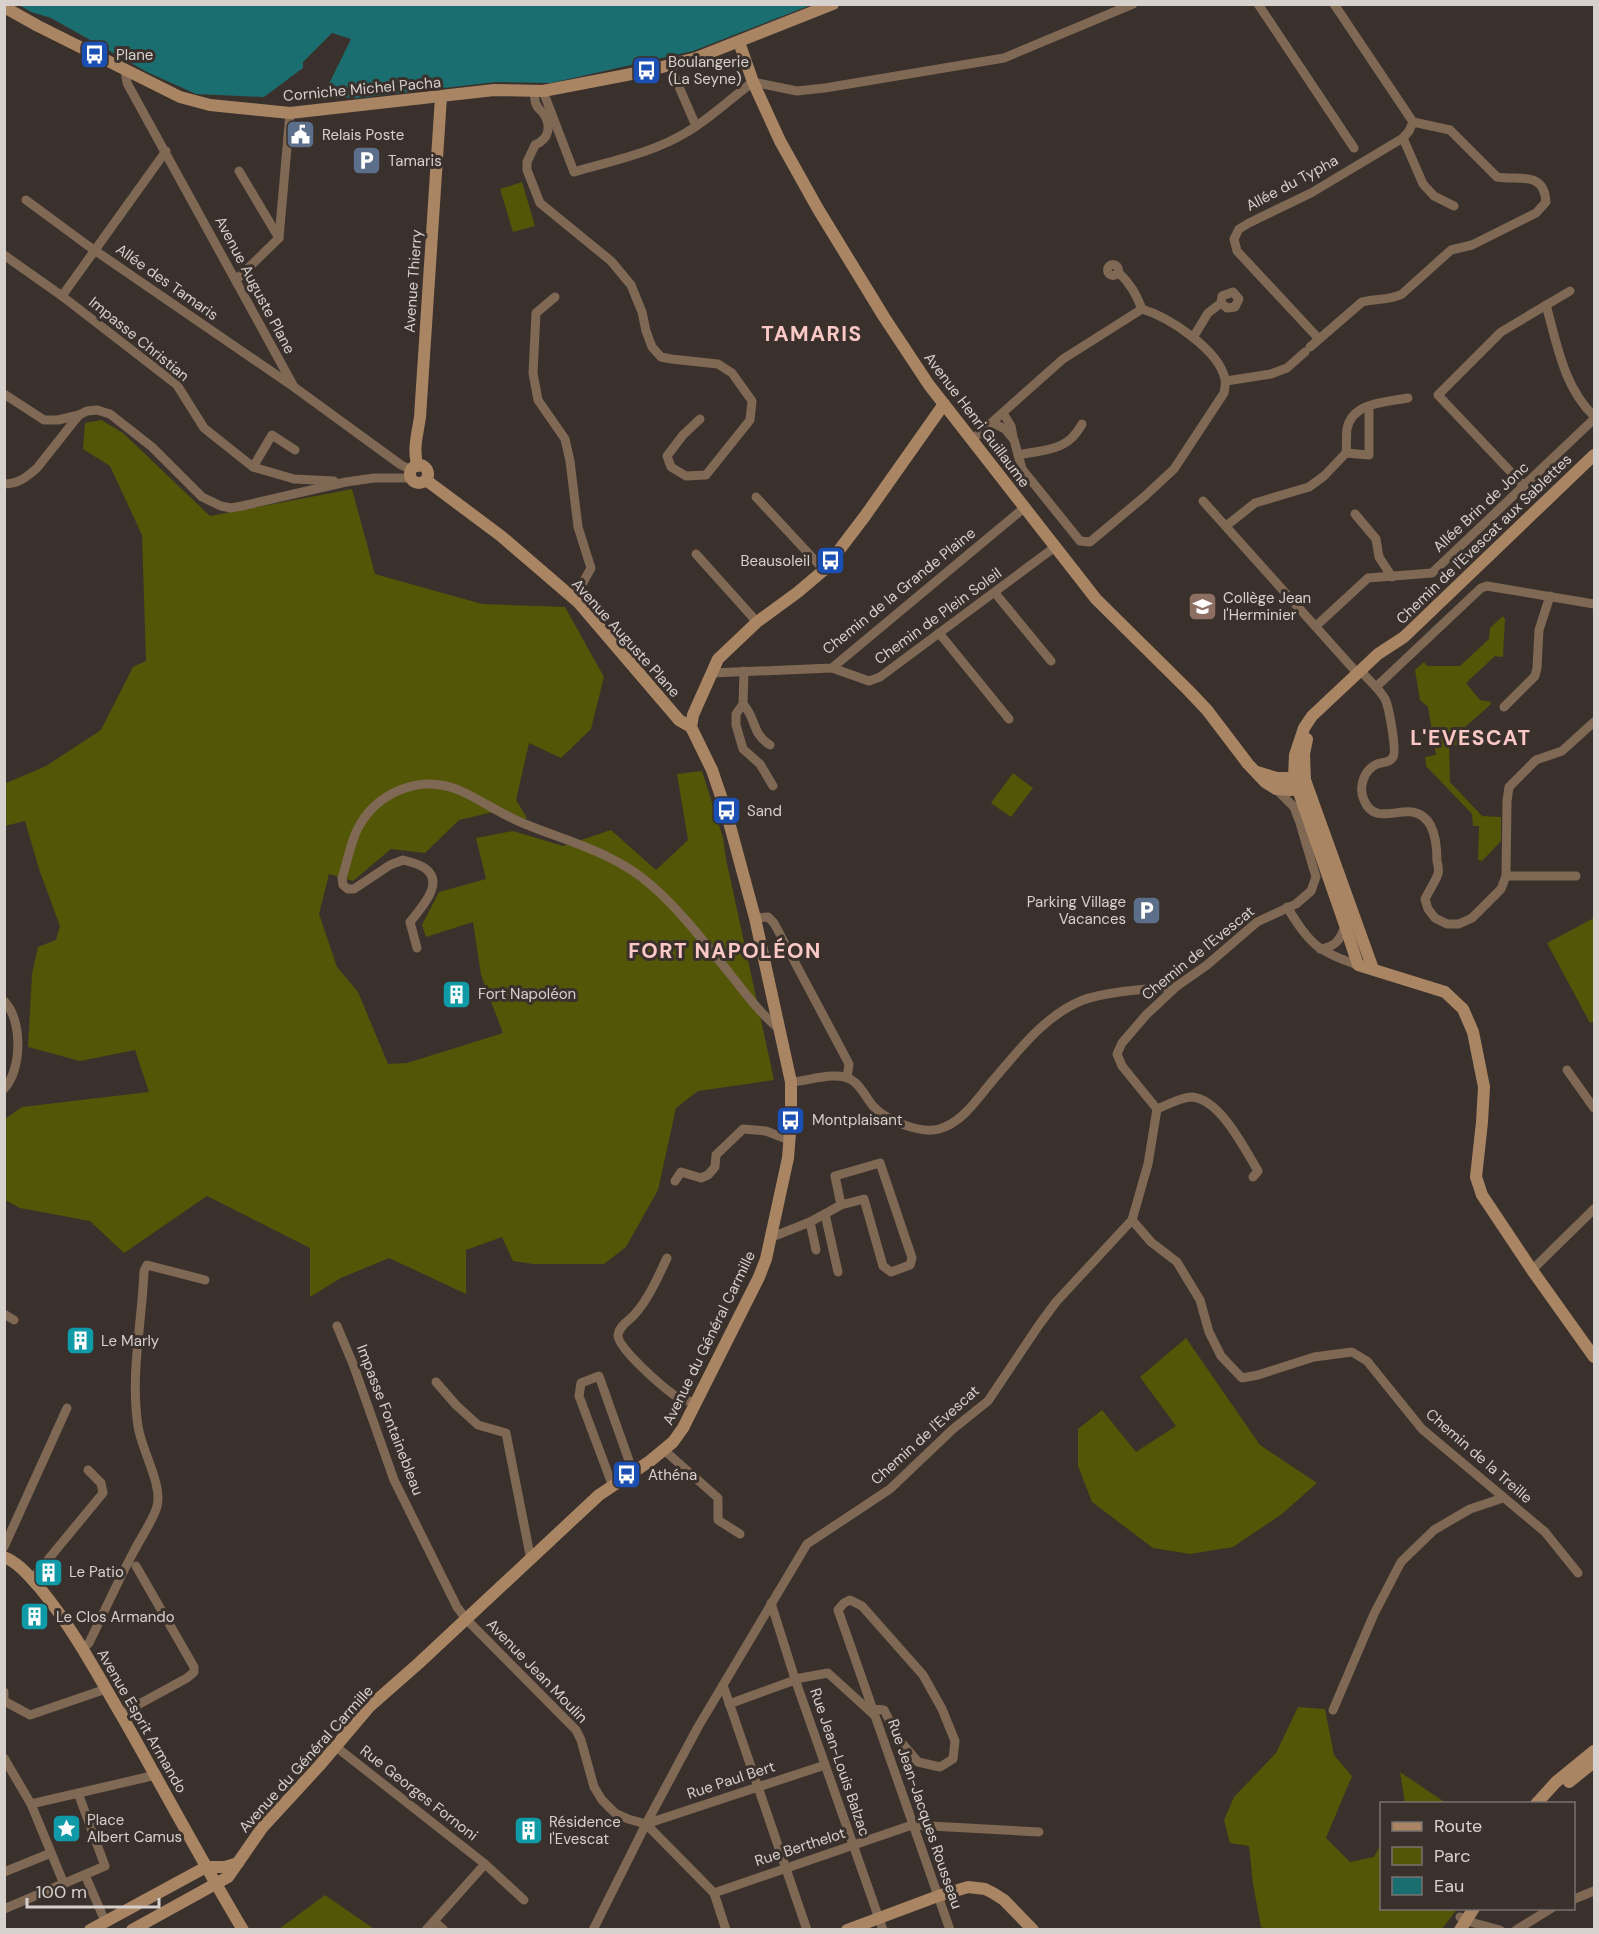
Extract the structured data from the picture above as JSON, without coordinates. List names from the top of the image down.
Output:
{
  "streets": {
    "street": [
      "Corniche Michel Pacha",
      "Allée du Typha",
      "Avenue Thierry",
      "Allée des Tamaris",
      "Avenue Auguste Plane",
      "Impasse Christian",
      "Avenue Henri Guillaume",
      "Allée Brin de Jonc",
      "Chemin de l'Evescat aux Sablettes",
      "Chemin de la Grande Plaine",
      "Chemin de Plein Soleil",
      "Chemin de l'Evescat",
      "Avenue du Général Carmille",
      "Impasse Fontainebleau",
      "Chemin de la Treille",
      "Avenue Jean Moulin",
      "Avenue Esprit Armando",
      "Rue Jean-Louis Balzac",
      "Rue Paul Bert",
      "Rue Georges Fornoni",
      "Rue Jean-Jacques Rousseau",
      "Rue Berthelot"
    ]
  },
  "crossings": [
    ["Corniche Michel Pacha", "Avenue Thierry"],
    ["Corniche Michel Pacha", "Avenue Auguste Plane"],
    ["Corniche Michel Pacha", "Avenue Henri Guillaume"],
    ["Avenue Thierry", "Avenue Auguste Plane"],
    ["Allée des Tamaris", "Avenue Auguste Plane"],
    ["Avenue Auguste Plane", "Avenue du Général Carmille"],
    ["Avenue Henri Guillaume", "Chemin de la Grande Plaine"],
    ["Avenue Henri Guillaume", "Chemin de Plein Soleil"],
    ["Avenue Henri Guillaume", "Chemin de l'Evescat"],
    ["Chemin de la Grande Plaine", "Chemin de Plein Soleil"],
    ["Chemin de l'Evescat", "Chemin de la Treille"],
    ["Chemin de l'Evescat", "Avenue Jean Moulin"],
    ["Chemin de l'Evescat", "Rue Jean-Louis Balzac"],
    ["Chemin de l'Evescat", "Rue Paul Bert"],
    ["Avenue du Général Carmille", "Impasse Fontainebleau"],
    ["Avenue du Général Carmille", "Avenue Jean Moulin"],
    ["Avenue du Général Carmille", "Avenue Esprit Armando"],
    ["Avenue du Général Carmille", "Rue Georges Fornoni"],
    ["Impasse Fontainebleau", "Avenue Jean Moulin"],
    ["Avenue Jean Moulin", "Rue Paul Bert"],
    ["Rue Jean-Louis Balzac", "Rue Paul Bert"],
    ["Rue Jean-Louis Balzac", "Rue Berthelot"],
    ["Rue Jean-Jacques Rousseau", "Rue Berthelot"]
  ],
  "districts": ["TAMARIS", "L'EVESCAT", "FORT NAPOLÉON"],
  "places": {
    "bus stop": [
      "Plane",
      "Boulangerie (La Seyne)",
      "Beausoleil",
      "Sand",
      "Montplaisant",
      "Athéna"
    ],
    "public building": ["Relais Poste"],
    "parking": ["Tamaris", "Parking Village Vacances"],
    "school or university": ["Collège Jean l'Herminier"],
    "building": [
      "Fort Napoléon",
      "Le Marly",
      "Le Patio",
      "Le Clos Armando",
      "Résidence l'Evescat"
    ],
    "place": ["Place Albert Camus"]
  },
  "legend": ["Route", "Parc", "Eau"],
  "scale_bar": "100 m"
}
